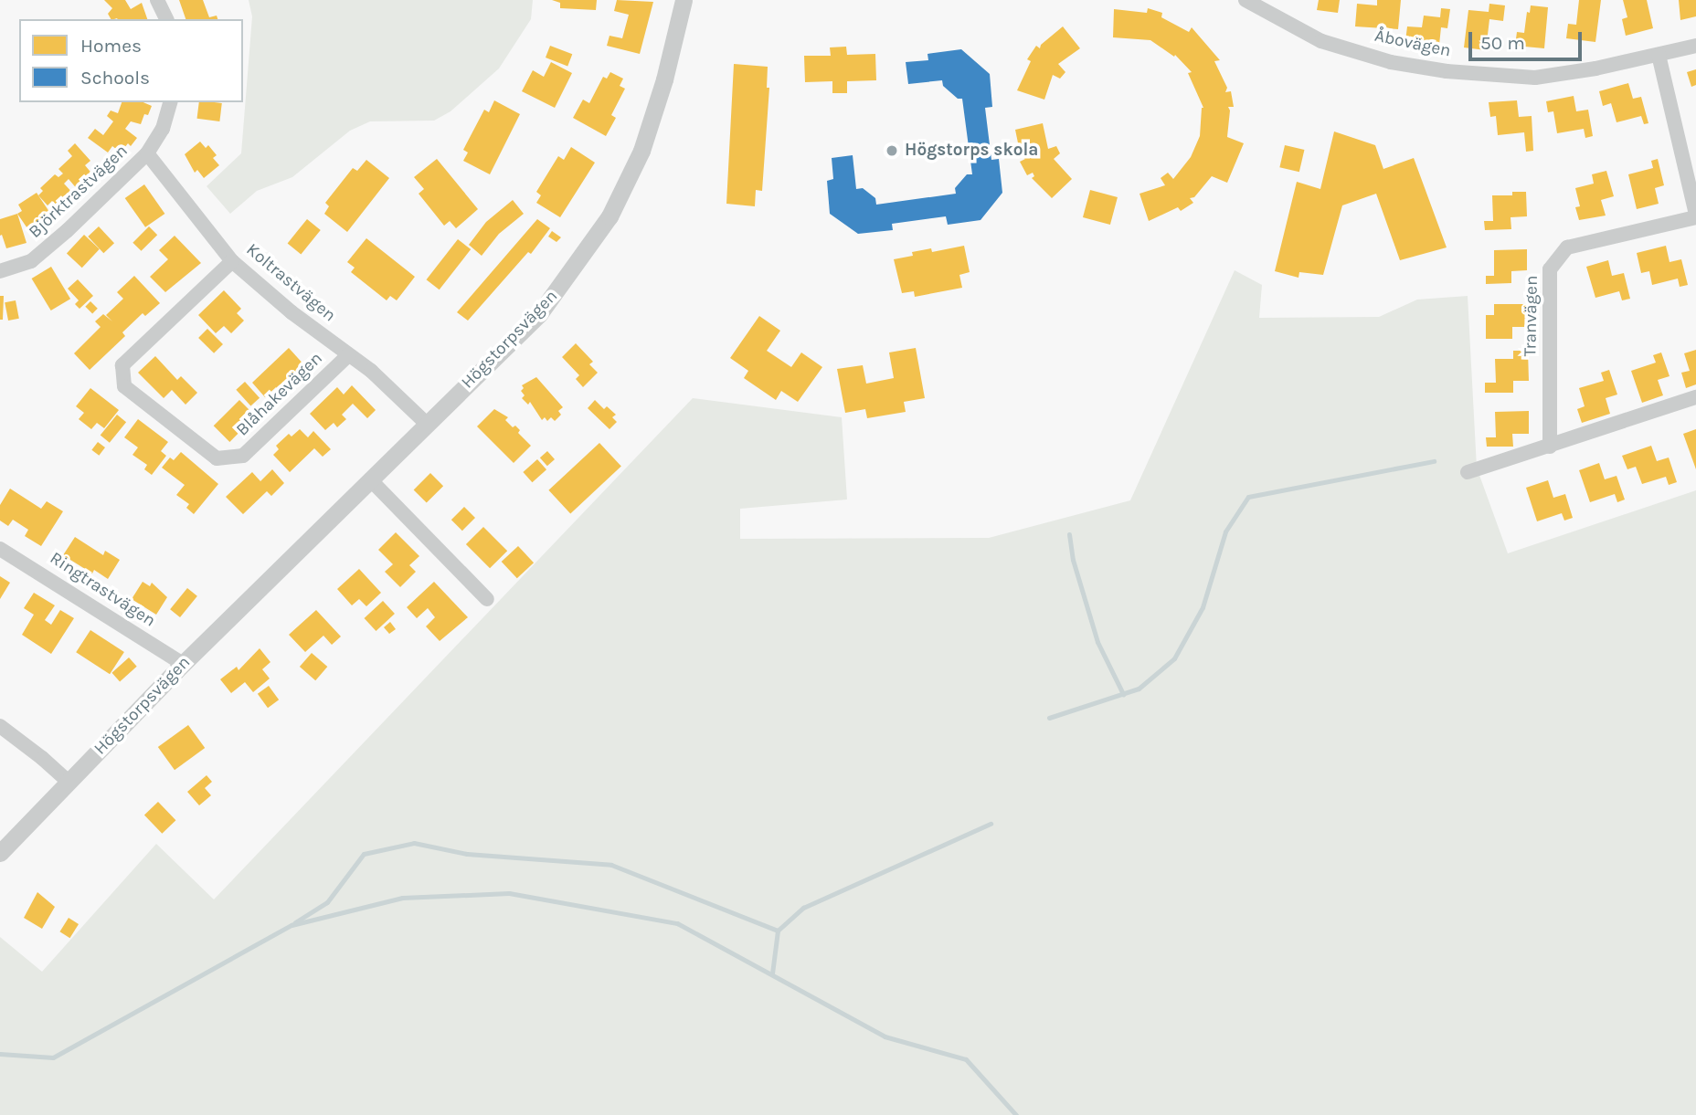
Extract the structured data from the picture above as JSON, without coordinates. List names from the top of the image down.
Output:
{
  "streets": {
    "street": [
      "Åbovägen",
      "Björktrastvägen",
      "Koltrastvägen",
      "Tranvägen",
      "Högstorpsvägen",
      "Blåhakevägen",
      "Ringtrastvägen"
    ]
  },
  "crossings": [
    ["Åbovägen", "Tranvägen"],
    ["Björktrastvägen", "Koltrastvägen"],
    ["Koltrastvägen", "Högstorpsvägen"],
    ["Koltrastvägen", "Blåhakevägen"],
    ["Högstorpsvägen", "Ringtrastvägen"]
  ],
  "places": ["Högstorps skola"],
  "legend": ["Homes", "Schools"],
  "scale_bar": "50 m"
}
